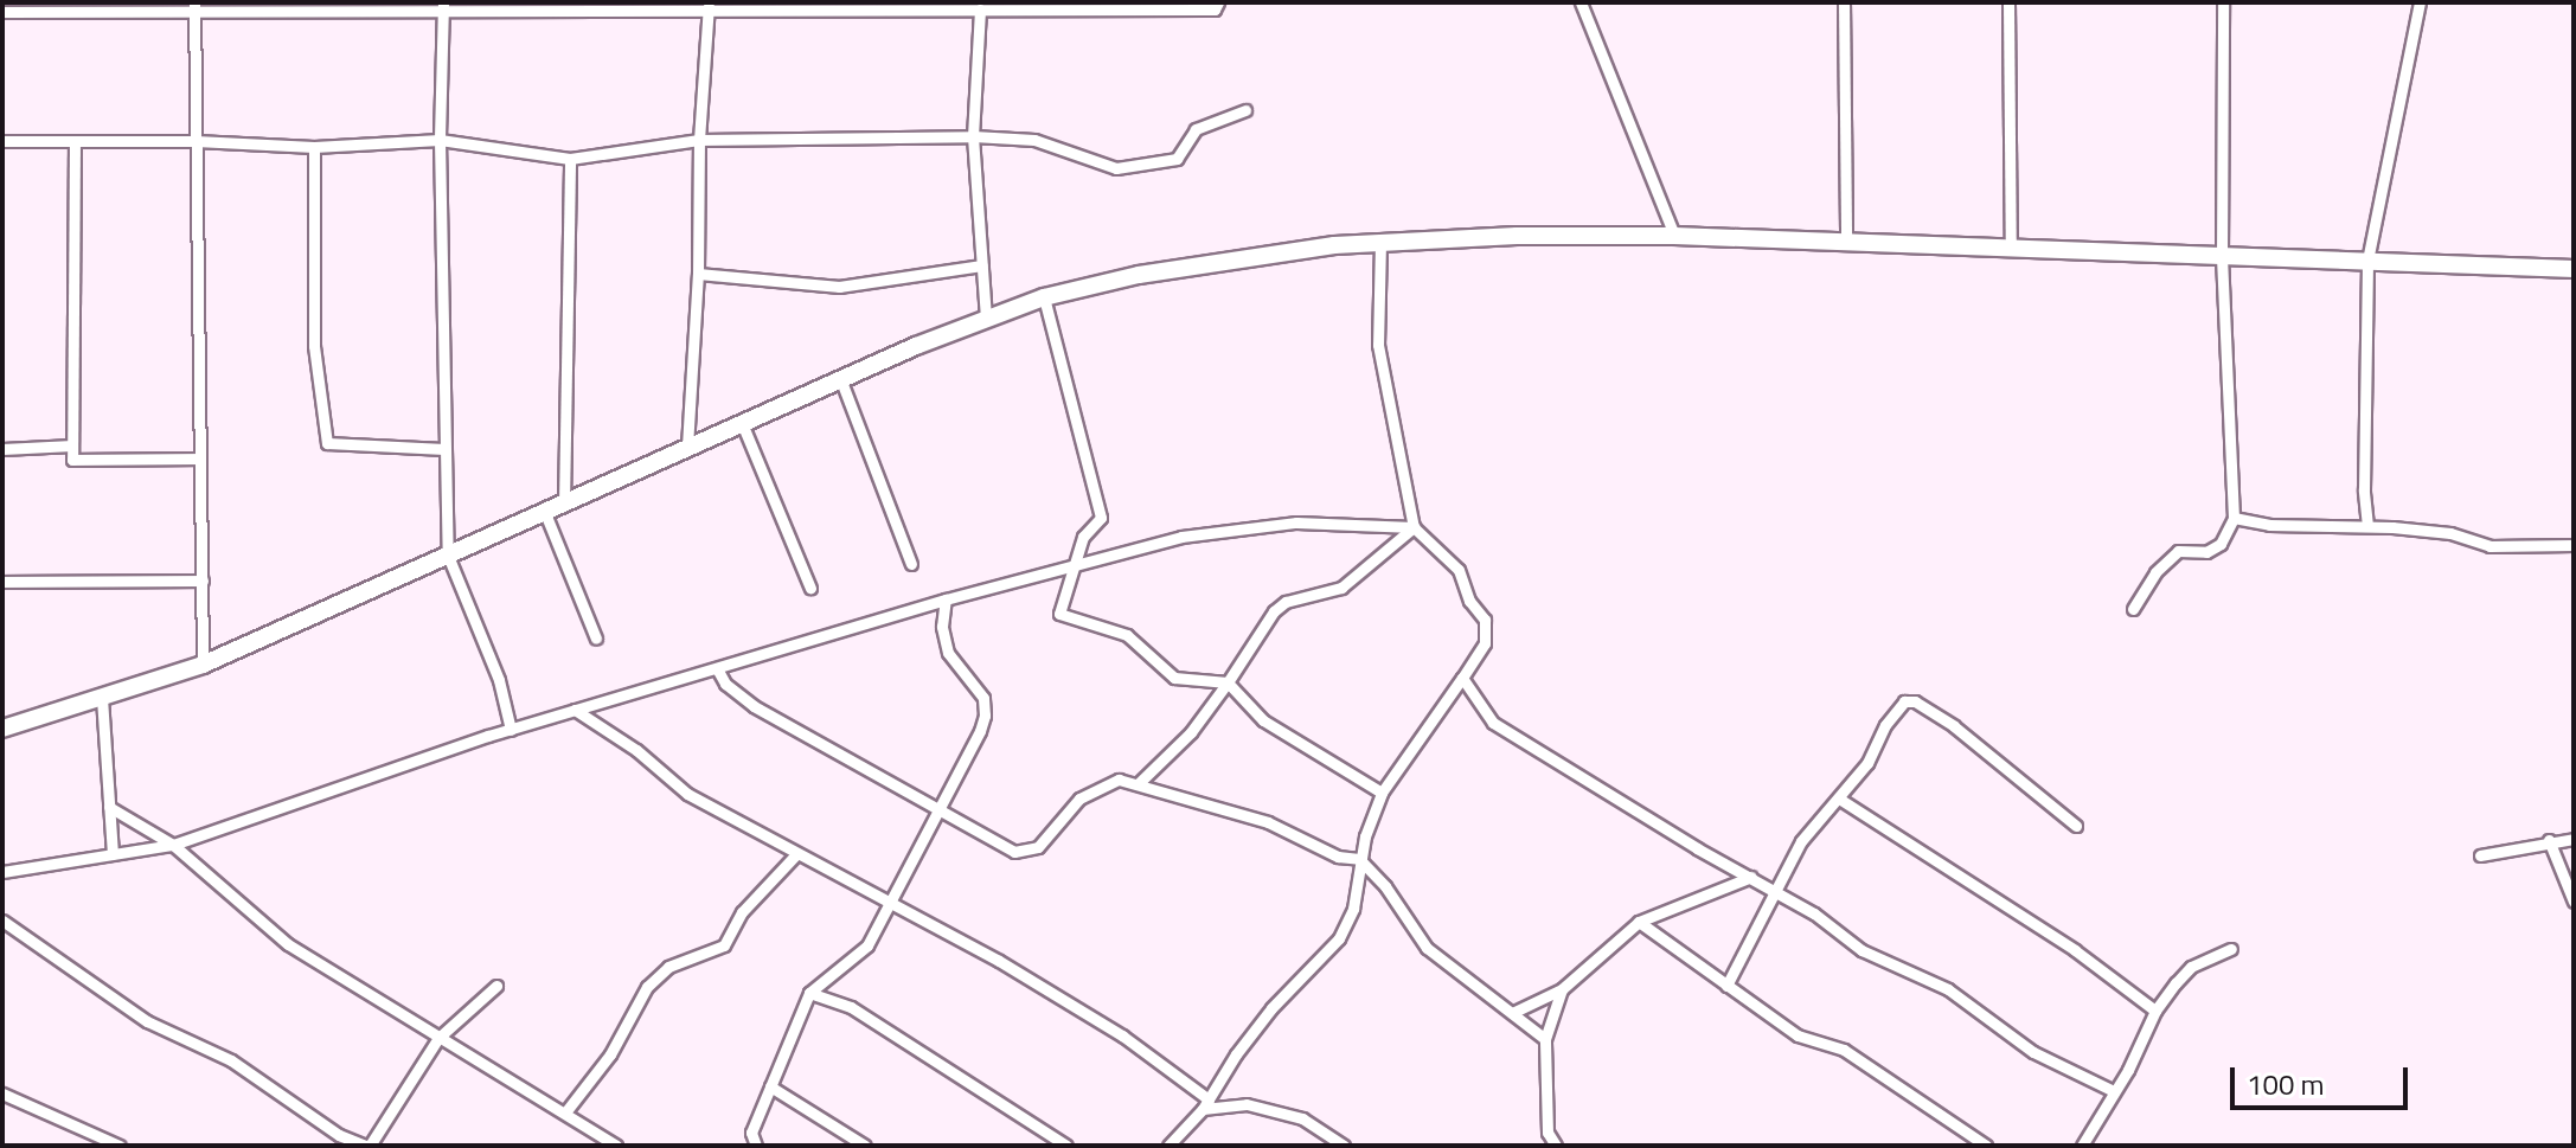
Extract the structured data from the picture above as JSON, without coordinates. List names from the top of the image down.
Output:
{
  "scale_bar": "100 m"
}
